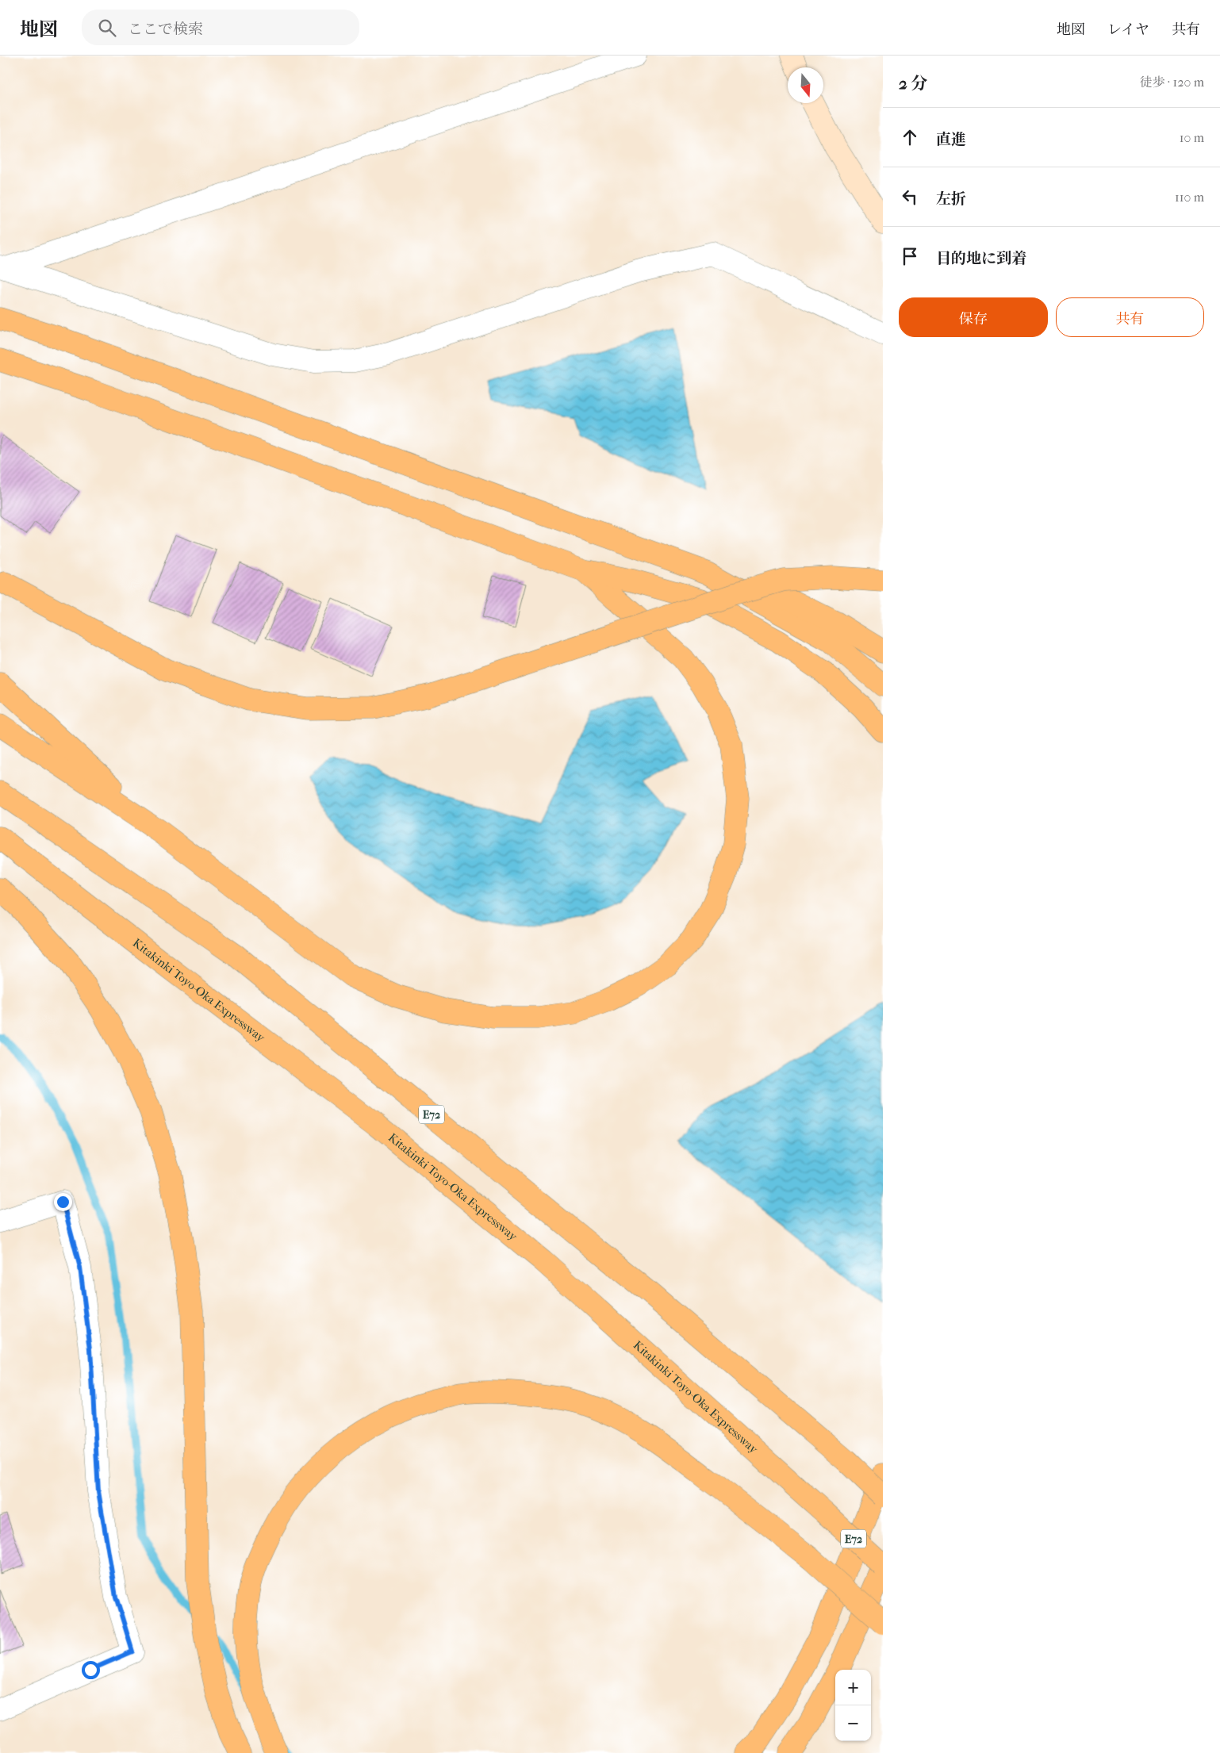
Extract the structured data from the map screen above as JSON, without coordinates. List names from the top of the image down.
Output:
{
  "streets": {
    "highway": ["Kitakinki Toyo-Oka Expressway", "E72"]
  },
  "north": "bottom",
  "page": {
    "header": "地図",
    "search": "ここで検索",
    "nav": ["地図", "レイヤ", "共有"],
    "heading": ["2 分", "徒歩 · 120 m"],
    "list": [
      ["直進", "10 m"],
      ["左折", "110 m"],
      "目的地に到着"
    ],
    "buttons": ["保存", "共有"],
    "map_buttons": ["+", "−"]
  }
}
